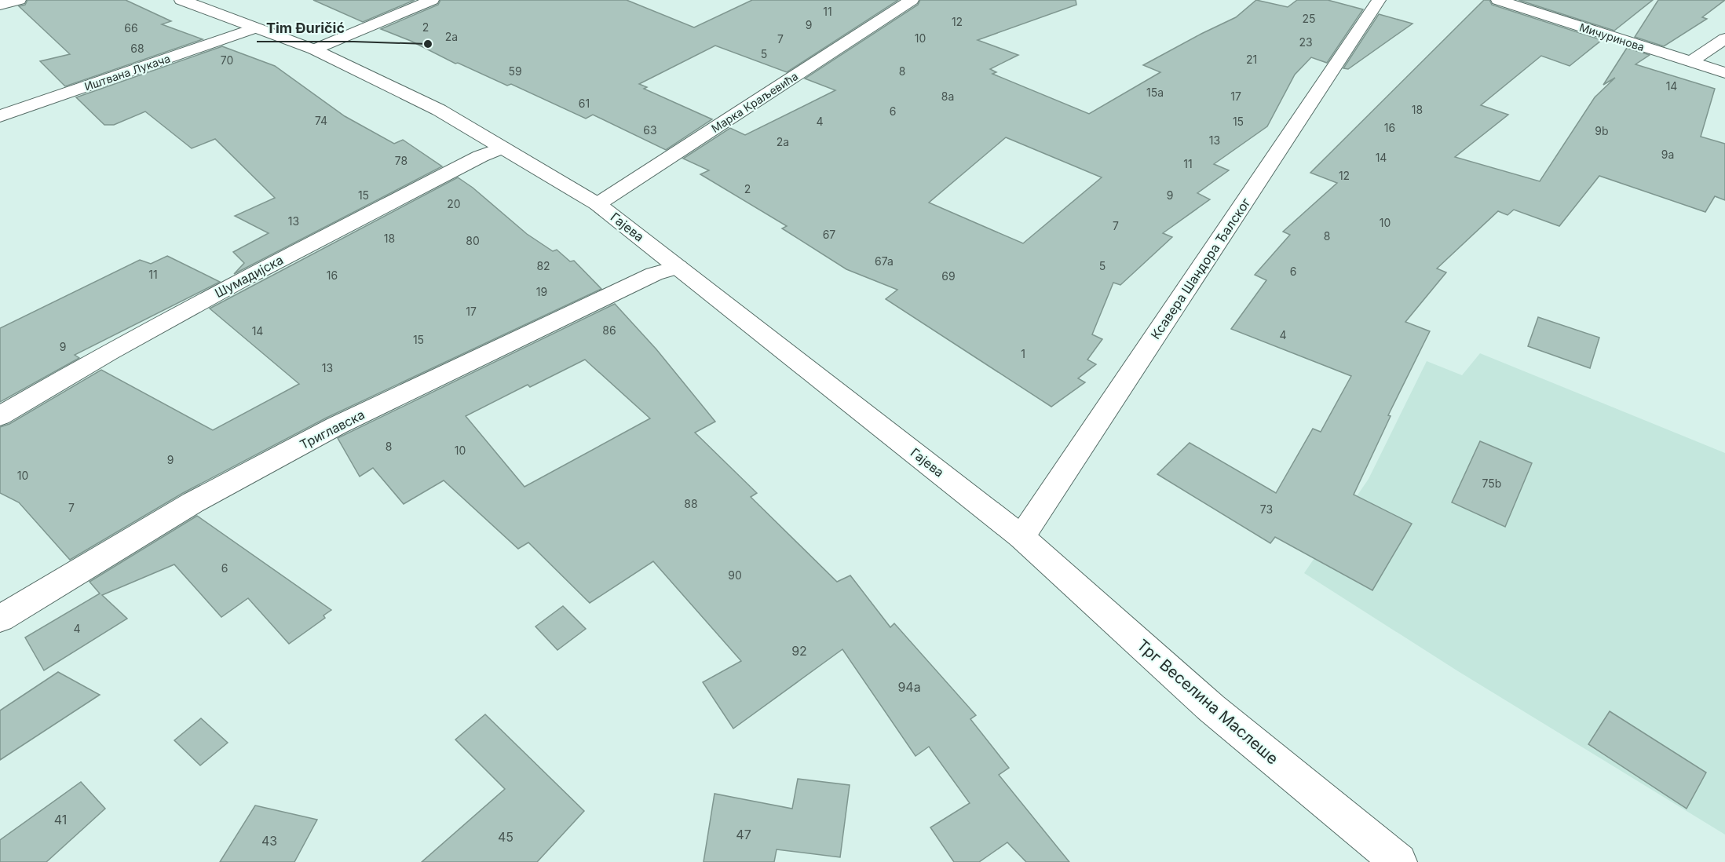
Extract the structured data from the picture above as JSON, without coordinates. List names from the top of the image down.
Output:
{
  "streets": {
    "street": [
      "Мичуринова",
      "Иштвана Лукача",
      "Марка Краљевића",
      "Гајева",
      "Ксавера Шандора Ђалског",
      "Шумадијска",
      "Триглавска",
      "Трг Веселина Маслеше"
    ]
  },
  "crossings": [
    ["Иштвана Лукача", "Гајева"],
    ["Марка Краљевића", "Гајева"],
    ["Гајева", "Ксавера Шандора Ђалског"],
    ["Гајева", "Шумадијска"],
    ["Гајева", "Триглавска"],
    ["Гајева", "Трг Веселина Маслеше"],
    ["Ксавера Шандора Ђалског", "Трг Веселина Маслеше"]
  ],
  "places": ["Tim Đuričić"],
  "house_numbers": [
    "11",
    "25",
    "12",
    "9",
    "2",
    "66",
    "2a",
    "10",
    "7",
    "23",
    "68",
    "5",
    "21",
    "70",
    "59",
    "8",
    "14",
    "15a",
    "8a",
    "17",
    "61",
    "18",
    "6",
    "74",
    "4",
    "15",
    "16",
    "63",
    "9b",
    "13",
    "2a",
    "9a",
    "14",
    "78",
    "11",
    "12",
    "2",
    "15",
    "9",
    "20",
    "13",
    "10",
    "7",
    "67",
    "8",
    "18",
    "80",
    "67a",
    "82",
    "5",
    "6",
    "11",
    "16",
    "69",
    "19",
    "17",
    "86",
    "14",
    "4",
    "15",
    "9",
    "1",
    "13",
    "8",
    "10",
    "9",
    "10",
    "75b",
    "88",
    "7",
    "73",
    "6",
    "90",
    "4",
    "92",
    "94a",
    "41",
    "47",
    "45",
    "43"
  ]
}
